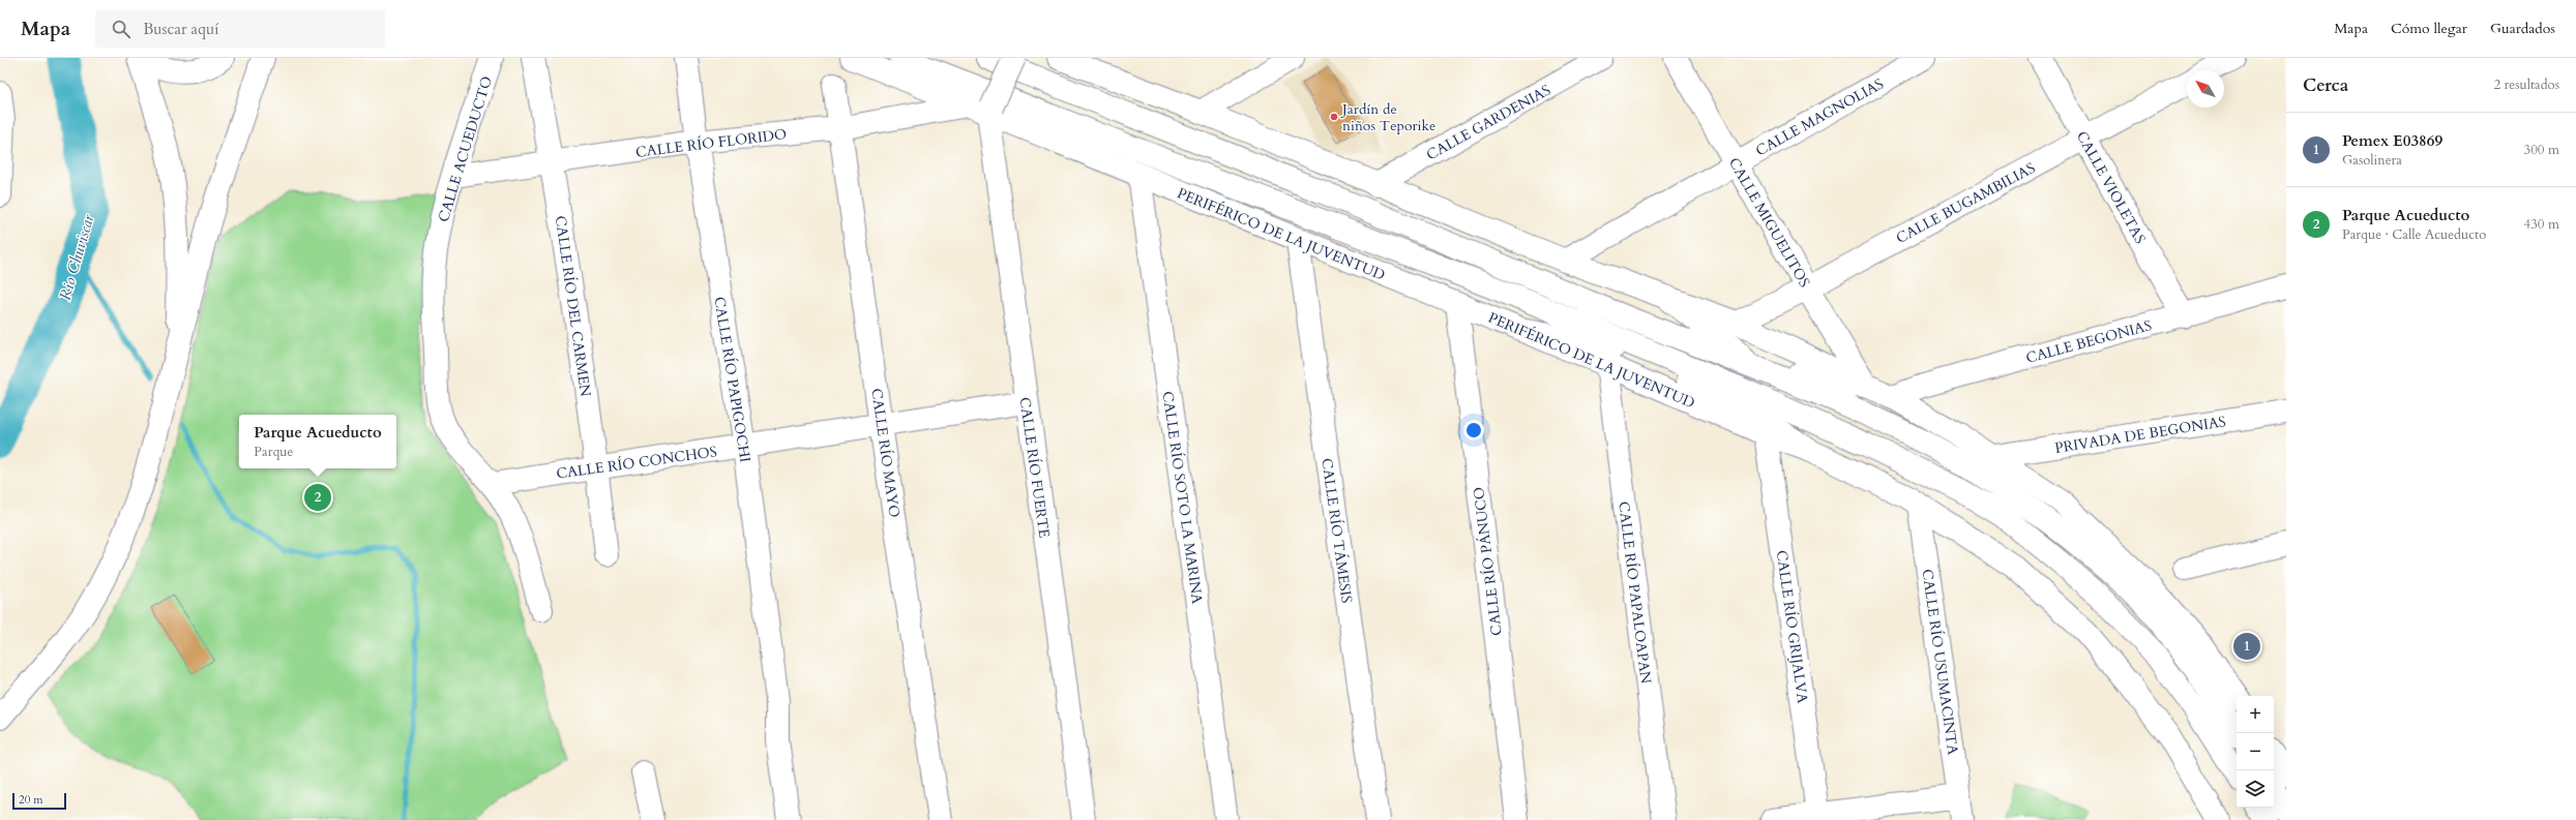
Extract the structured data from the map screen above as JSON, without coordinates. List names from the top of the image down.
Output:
{
  "streets": {
    "main road": [
      "CALLE MAGNOLIAS",
      "CALLE GARDENIAS",
      "CALLE RÍO FLORIDO",
      "CALLE ACUEDUCTO",
      "CALLE VIOLETAS",
      "CALLE BUGAMBILIAS",
      "CALLE MIGUELITOS",
      "PERIFÉRICO DE LA JUVENTUD",
      "CALLE RÍO DEL CARMEN",
      "CALLE BEGONIAS",
      "CALLE RÍO PAPIGOCHI",
      "PRIVADA DE BEGONIAS",
      "CALLE RÍO MAYO",
      "CALLE RÍO CONCHOS",
      "CALLE RÍO FUERTE",
      "CALLE RÍO SOTO LA MARINA",
      "CALLE RÍO TÁMESIS",
      "CALLE RÍO PÁNUCO",
      "CALLE RÍO PAPALOAPAN",
      "CALLE RÍO GRIJALVA",
      "CALLE RÍO USUMACINTA"
    ]
  },
  "crossings": [
    ["CALLE MAGNOLIAS", "CALLE MIGUELITOS"],
    ["CALLE RÍO FLORIDO", "CALLE ACUEDUCTO"],
    ["CALLE RÍO FLORIDO", "PERIFÉRICO DE LA JUVENTUD"],
    ["CALLE RÍO FLORIDO", "CALLE RÍO DEL CARMEN"],
    ["CALLE RÍO FLORIDO", "CALLE RÍO PAPIGOCHI"],
    ["CALLE RÍO FLORIDO", "CALLE RÍO MAYO"],
    ["CALLE ACUEDUCTO", "CALLE RÍO CONCHOS"],
    ["CALLE VIOLETAS", "CALLE BUGAMBILIAS"],
    ["CALLE VIOLETAS", "CALLE BEGONIAS"],
    ["CALLE BUGAMBILIAS", "CALLE MIGUELITOS"],
    ["PERIFÉRICO DE LA JUVENTUD", "CALLE RÍO FUERTE"],
    ["PERIFÉRICO DE LA JUVENTUD", "CALLE RÍO SOTO LA MARINA"],
    ["PERIFÉRICO DE LA JUVENTUD", "CALLE RÍO TÁMESIS"],
    ["PERIFÉRICO DE LA JUVENTUD", "CALLE RÍO PÁNUCO"],
    ["PERIFÉRICO DE LA JUVENTUD", "CALLE RÍO PAPALOAPAN"],
    ["PERIFÉRICO DE LA JUVENTUD", "CALLE RÍO GRIJALVA"],
    ["PERIFÉRICO DE LA JUVENTUD", "CALLE RÍO USUMACINTA"],
    ["CALLE RÍO DEL CARMEN", "CALLE RÍO CONCHOS"],
    ["CALLE RÍO PAPIGOCHI", "CALLE RÍO CONCHOS"],
    ["CALLE RÍO MAYO", "CALLE RÍO CONCHOS"],
    ["CALLE RÍO CONCHOS", "CALLE RÍO FUERTE"]
  ],
  "water": ["Rio Chuviscar"],
  "places": ["Jardín de niños Teporike"],
  "scale_bar": "20 m",
  "north": "top left",
  "page": {
    "header": "Mapa",
    "search": "Buscar aquí",
    "nav": ["Mapa", "Cómo llegar", "Guardados"],
    "heading": ["Cerca", "2 resultados"],
    "list": [
      {
        "mark": "1",
        "name": "Pemex E03869",
        "note": "Gasolinera",
        "value": "300 m"
      },
      {
        "mark": "2",
        "name": "Parque Acueducto",
        "note": "Parque · Calle Acueducto",
        "value": "430 m"
      }
    ],
    "popup": ["Parque Acueducto", "Parque"],
    "pins": ["2", "1"],
    "map_buttons": ["+", "−"],
    "scale": "20 m"
  }
}
